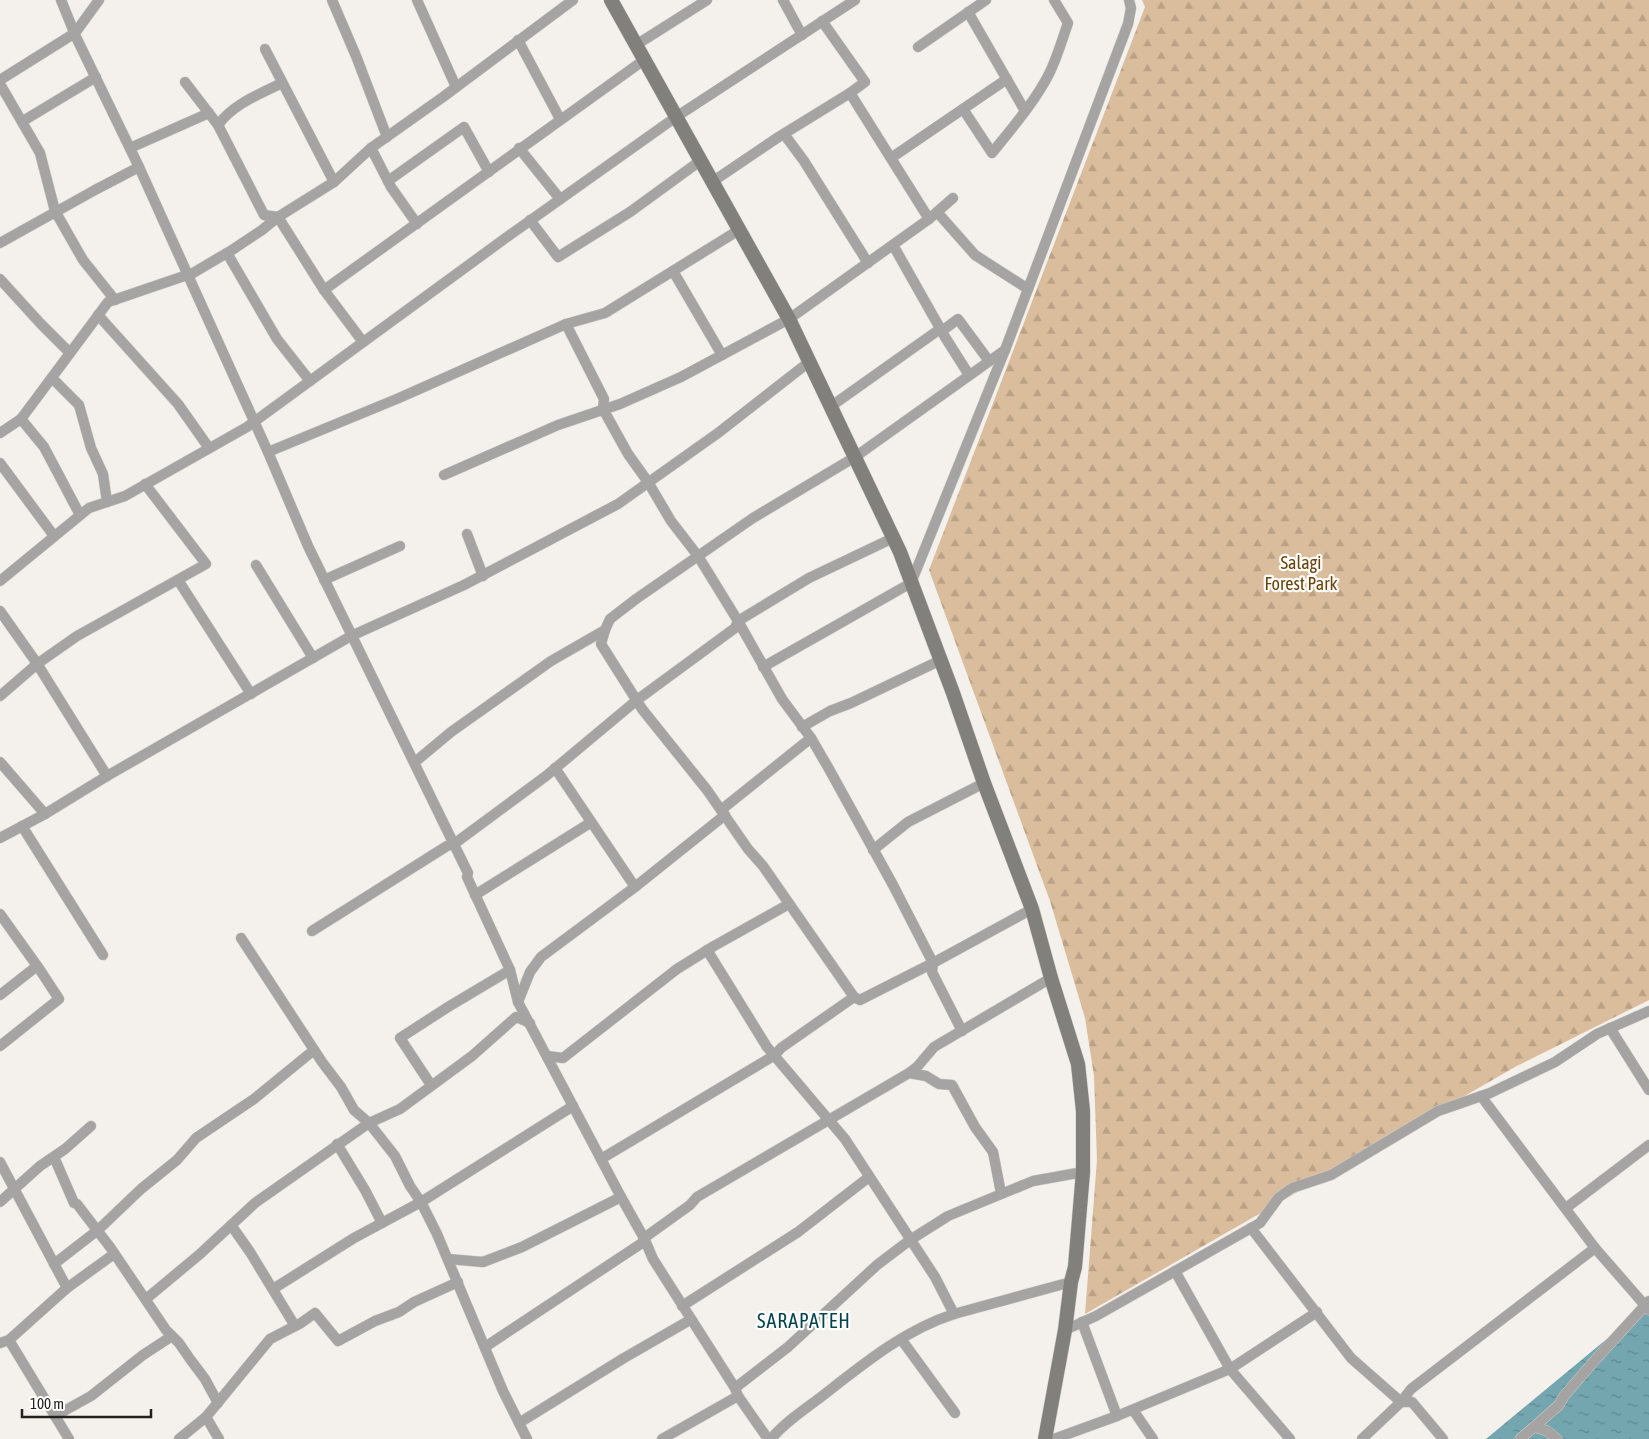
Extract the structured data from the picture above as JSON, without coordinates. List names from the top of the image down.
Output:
{
  "districts": ["SARAPATEH"],
  "parks": ["Salagi Forest Park"],
  "scale_bar": "100 m"
}
